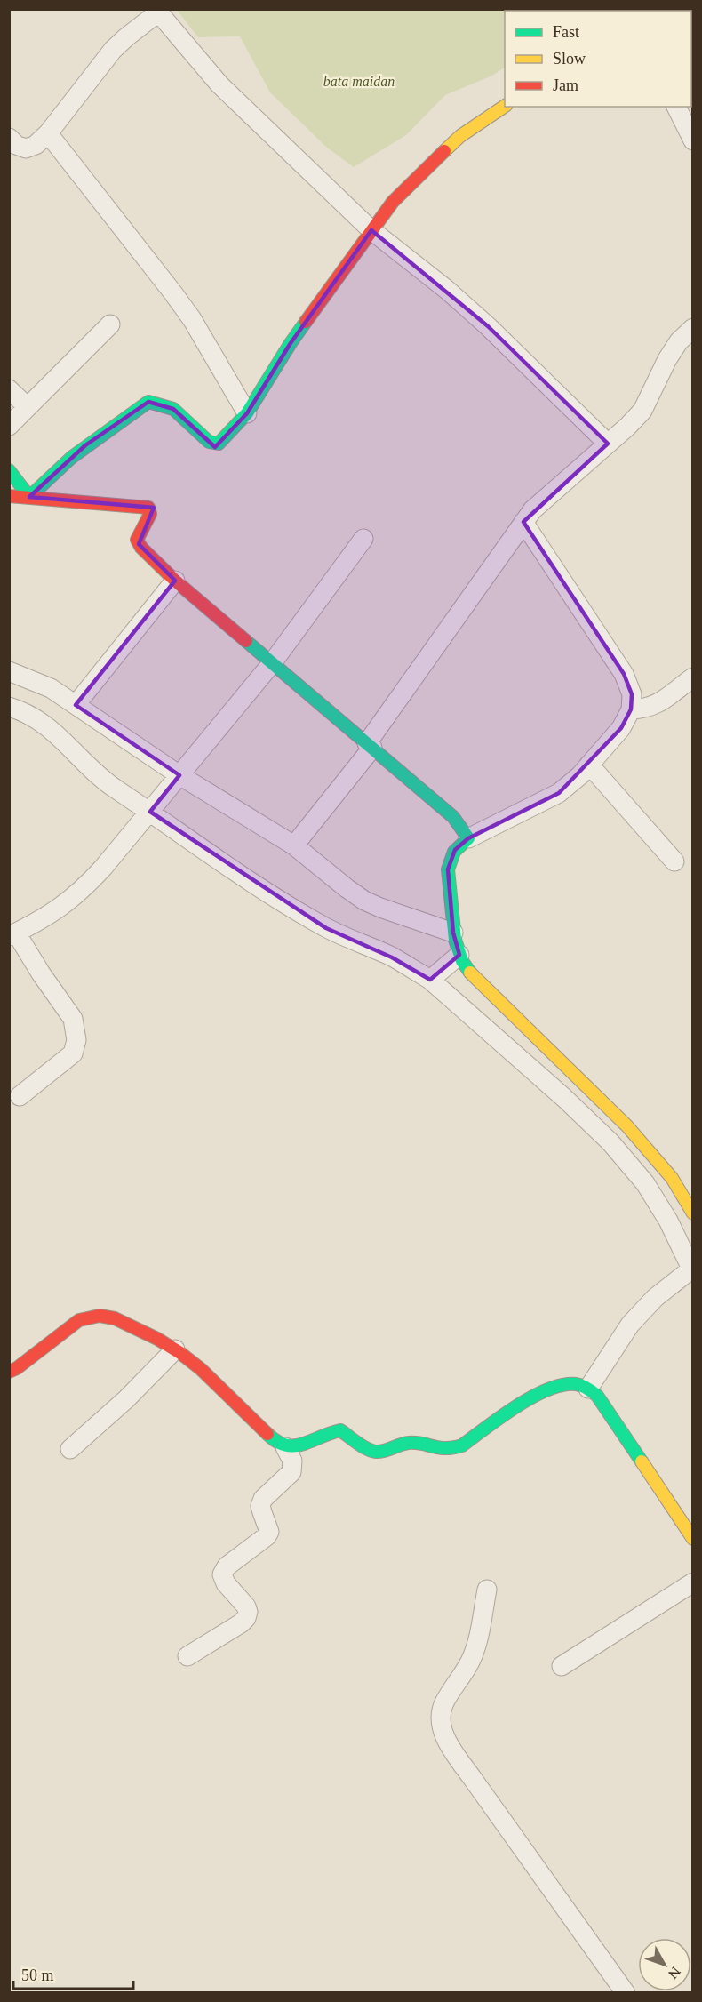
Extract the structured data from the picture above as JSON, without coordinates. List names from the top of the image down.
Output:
{
  "parks": ["bata maidan"],
  "legend": ["Fast", "Slow", "Jam"],
  "scale_bar": "50 m",
  "north": "bottom right"
}
